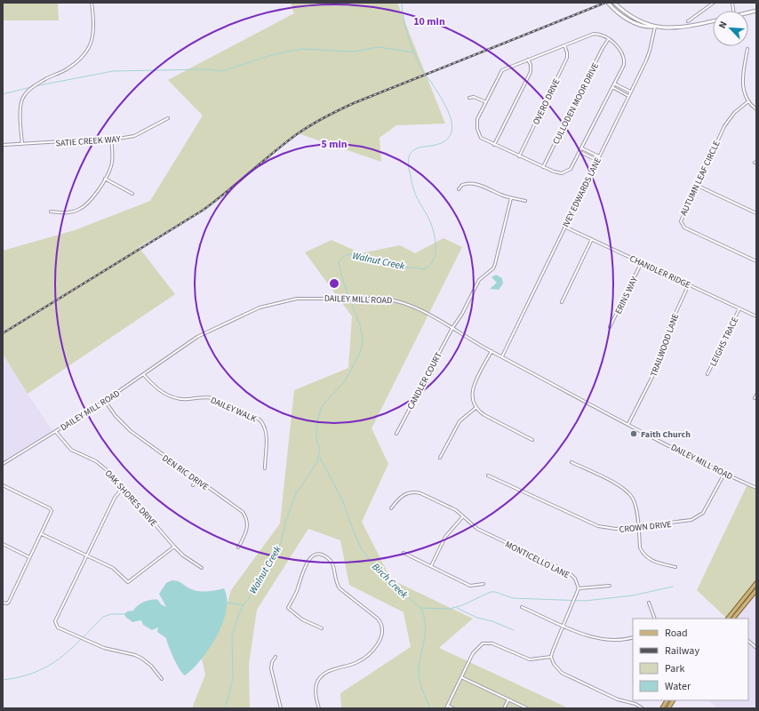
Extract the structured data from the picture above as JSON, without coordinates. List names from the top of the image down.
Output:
{
  "streets": {
    "street": [
      "OVERO DRIVE",
      "CULLODEN MOOR DRIVE",
      "SATIE CREEK WAY",
      "AUTUMN LEAF CIRCLE",
      "IVEY EDWARDS LANE",
      "CHANDLER RIDGE",
      "ERINS WAY",
      "DAILEY MILL ROAD",
      "LEIGHS TRACE",
      "TRAILWOOD LANE",
      "CANDLER COURT",
      "DAILEY WALK",
      "DEN RIC DRIVE",
      "OAK SHORES DRIVE",
      "CROWN DRIVE",
      "MONTICELLO LANE"
    ]
  },
  "crossings": [
    ["IVEY EDWARDS LANE", "CHANDLER RIDGE"],
    ["IVEY EDWARDS LANE", "DAILEY MILL ROAD"],
    ["CHANDLER RIDGE", "ERINS WAY"],
    ["CHANDLER RIDGE", "LEIGHS TRACE"],
    ["CHANDLER RIDGE", "TRAILWOOD LANE"],
    ["DAILEY MILL ROAD", "TRAILWOOD LANE"],
    ["DAILEY MILL ROAD", "CANDLER COURT"],
    ["DAILEY MILL ROAD", "DAILEY WALK"],
    ["DAILEY MILL ROAD", "DEN RIC DRIVE"],
    ["DAILEY MILL ROAD", "OAK SHORES DRIVE"],
    ["DAILEY MILL ROAD", "CROWN DRIVE"]
  ],
  "water": ["Walnut Creek", "Birch Creek"],
  "places": ["Faith Church"],
  "legend": [
    "Road",
    "Railway",
    "Park",
    "Water"
  ],
  "north": "top left",
  "rings": ["10 min", "5 min"]
}
